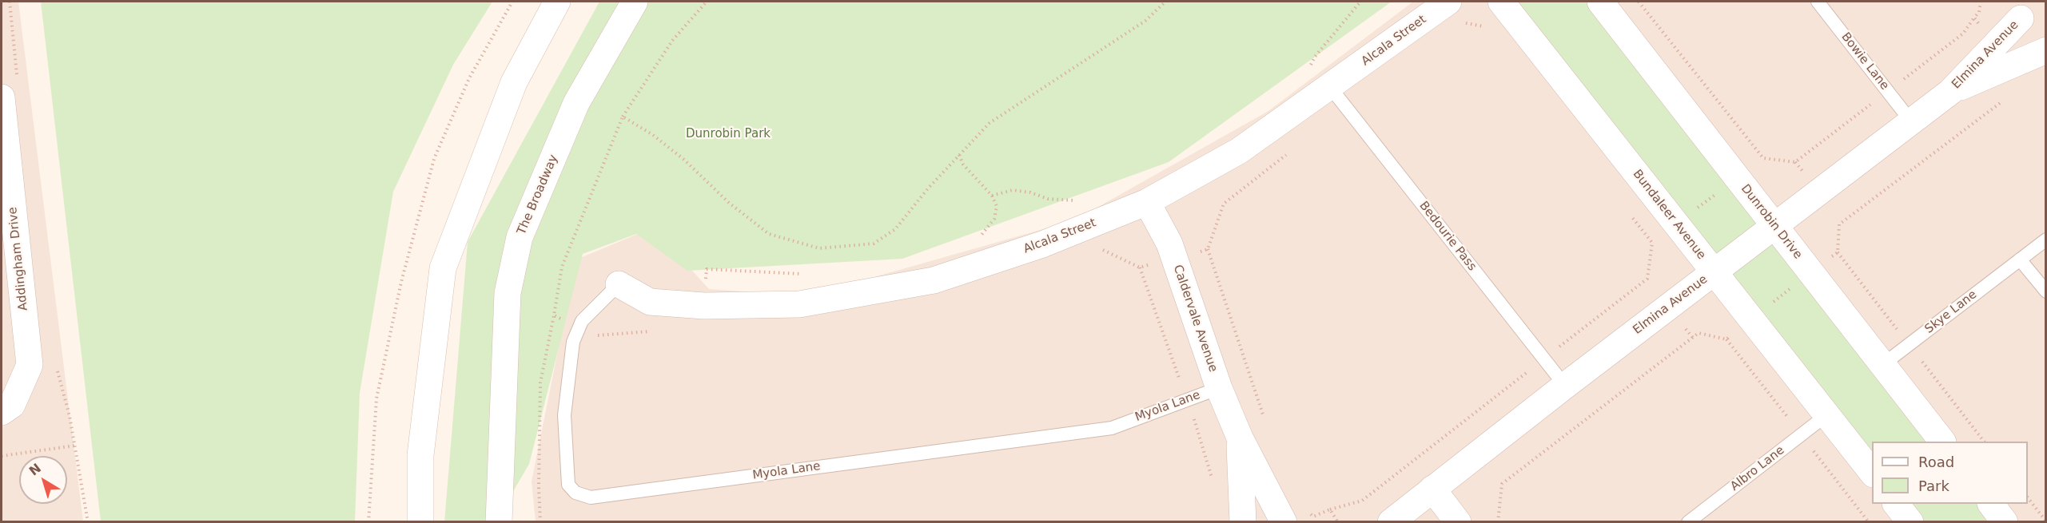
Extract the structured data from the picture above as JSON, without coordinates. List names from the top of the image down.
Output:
{
  "streets": {
    "street": [
      "Alcala Street",
      "Elmina Avenue",
      "The Broadway",
      "Bundaleer Avenue",
      "Dunrobin Drive",
      "Addingham Drive",
      "Caldervale Avenue"
    ],
    "lane": [
      "Bowie Lane",
      "Bedourie Pass",
      "Skye Lane",
      "Myola Lane",
      "Albro Lane"
    ]
  },
  "crossings": [
    ["Alcala Street", "Bedourie Pass"],
    ["Alcala Street", "Caldervale Avenue"],
    ["Alcala Street", "Myola Lane"],
    ["Elmina Avenue", "Bowie Lane"],
    ["Elmina Avenue", "Bundaleer Avenue"],
    ["Elmina Avenue", "Dunrobin Drive"],
    ["Elmina Avenue", "Bedourie Pass"],
    ["Bundaleer Avenue", "Albro Lane"],
    ["Dunrobin Drive", "Skye Lane"],
    ["Caldervale Avenue", "Myola Lane"]
  ],
  "parks": ["Dunrobin Park"],
  "legend": ["Road", "Park"],
  "north": "top left"
}
